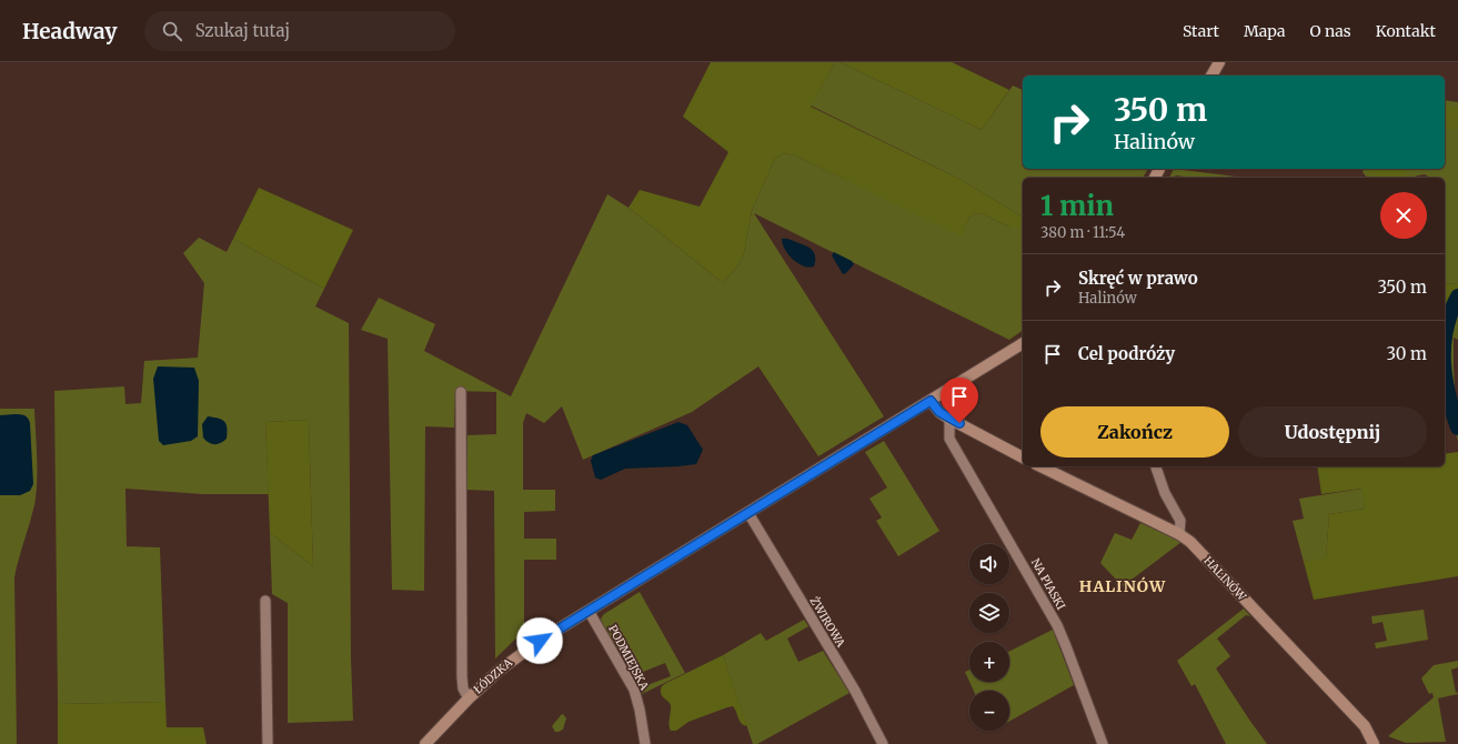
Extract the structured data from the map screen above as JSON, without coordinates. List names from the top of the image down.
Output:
{
  "streets": {
    "main road": ["HALINÓW", "ŁÓDZKA"],
    "street": ["NA PIASKI", "ŻWIROWA", "PODMIEJSKA"]
  },
  "crossings": [
    ["ŻWIROWA", "ŁÓDZKA"],
    ["PODMIEJSKA", "ŁÓDZKA"]
  ],
  "districts": ["HALINÓW"],
  "page": {
    "header": "Headway",
    "search": "Szukaj tutaj",
    "nav": [
      "Start",
      "Mapa",
      "O nas",
      "Kontakt"
    ],
    "turn": ["350 m", "Halinów"],
    "heading": ["1 min", "380 m · 11:54"],
    "list": [
      {
        "name": "Skręć w prawo",
        "note": "Halinów",
        "value": "350 m"
      },
      {
        "name": "Cel podróży",
        "value": "30 m"
      }
    ],
    "buttons": ["Zakończ", "Udostępnij"],
    "map_buttons": ["+", "−"]
  }
}
